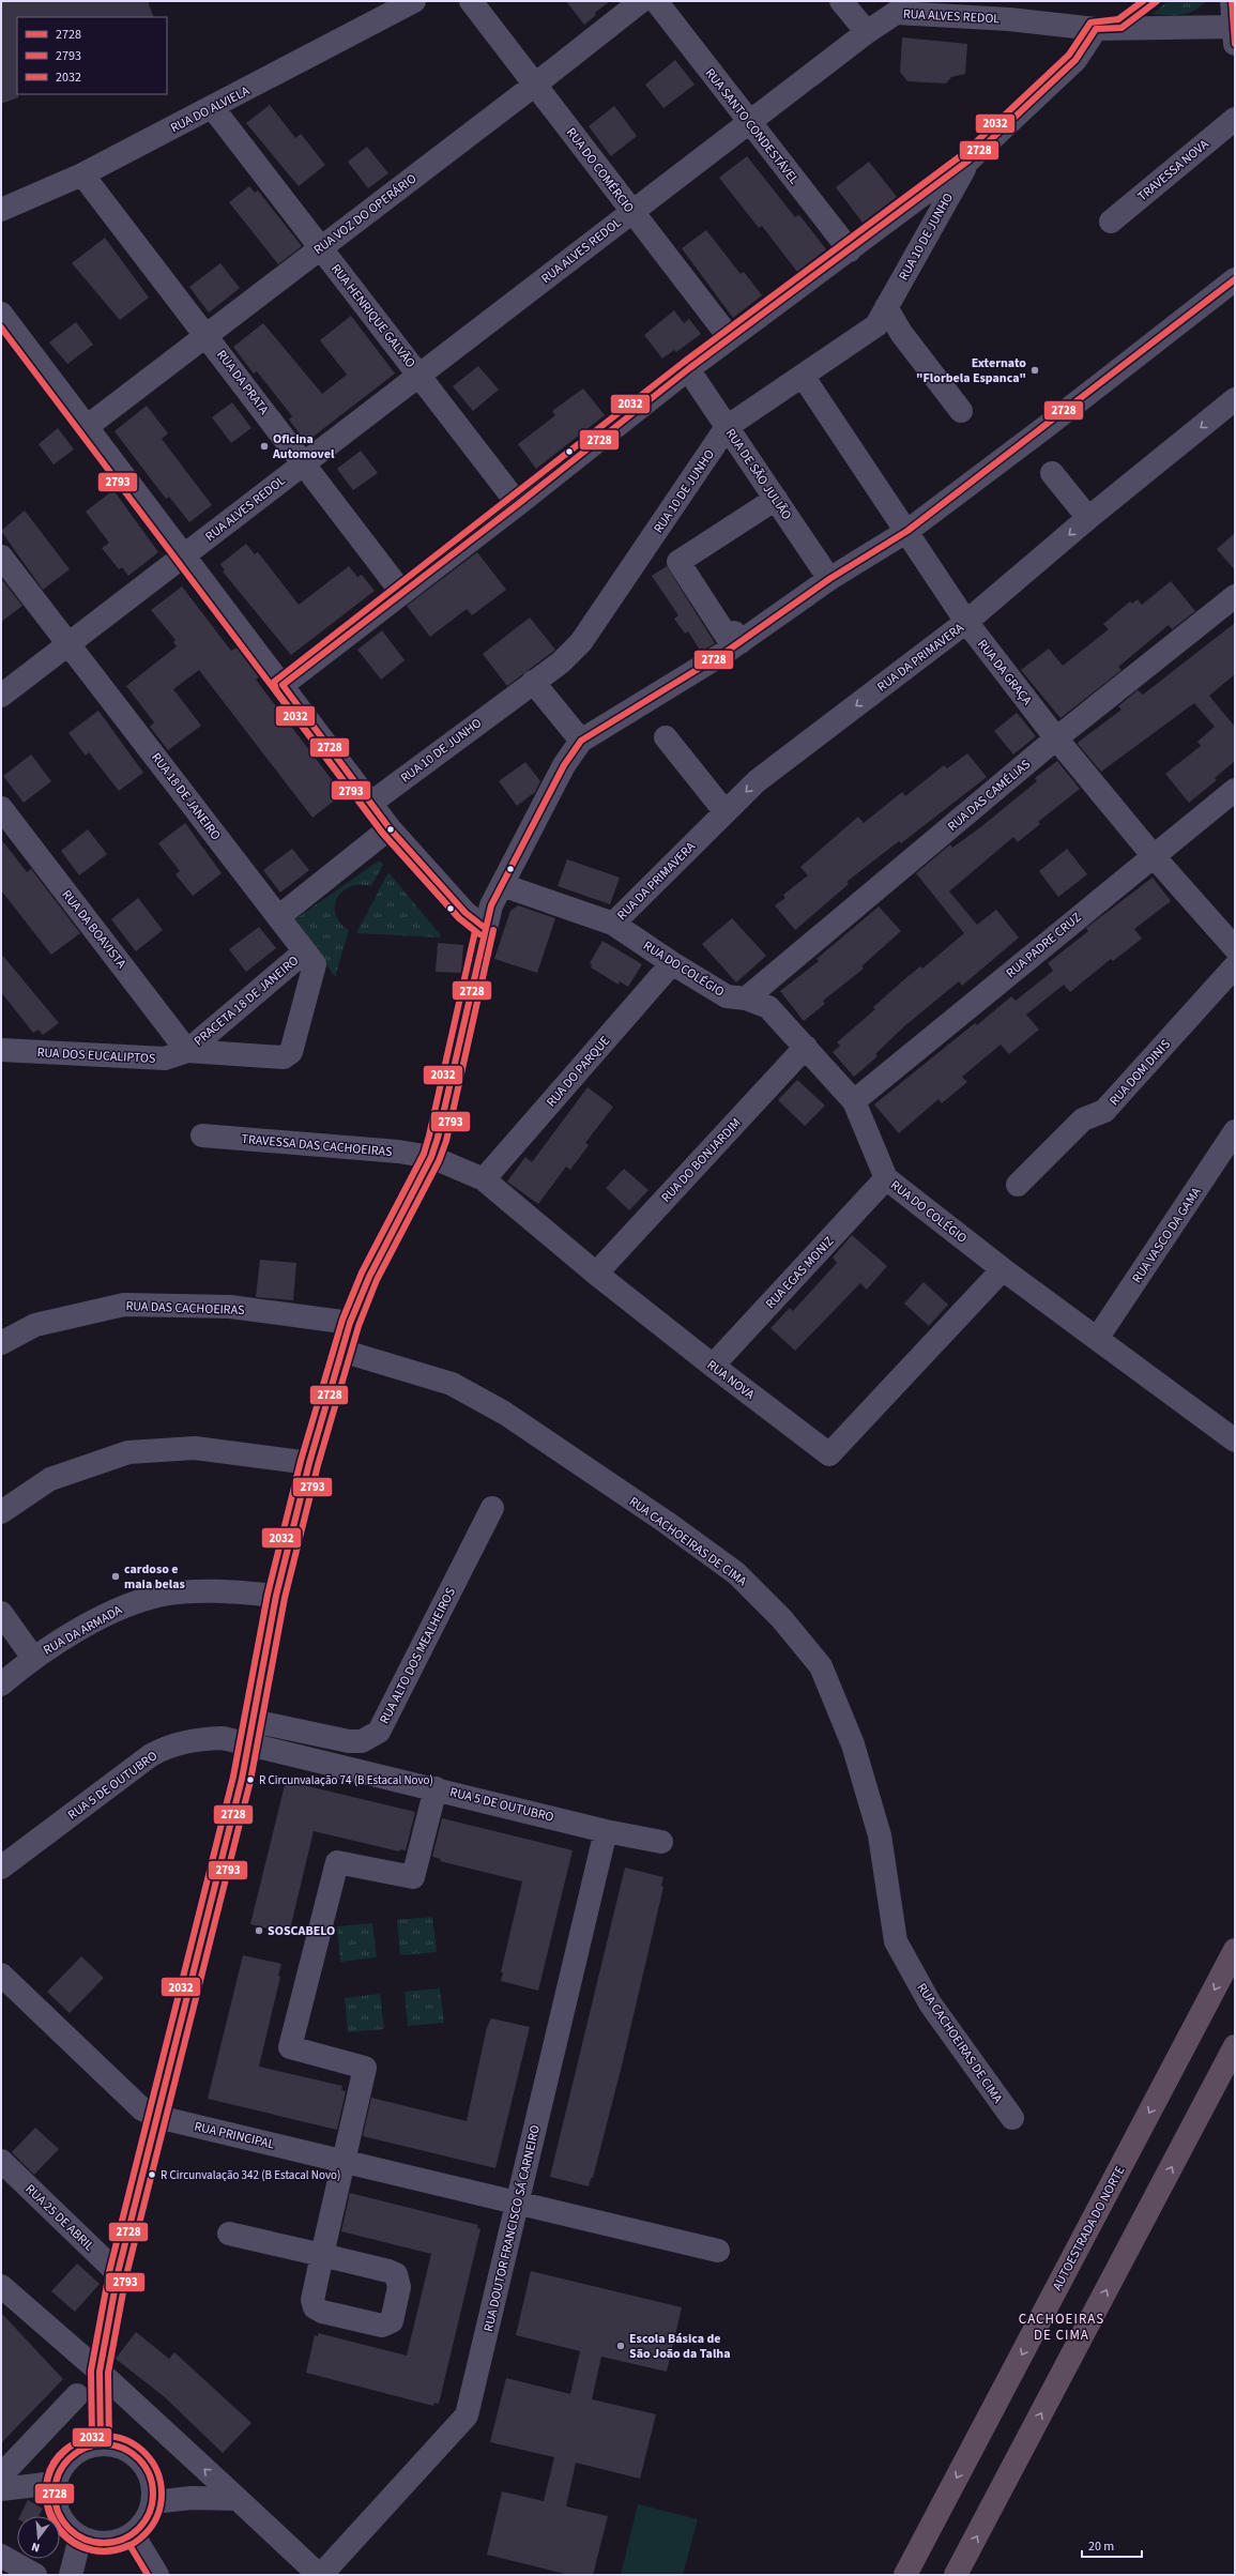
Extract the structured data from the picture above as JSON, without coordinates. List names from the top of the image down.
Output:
{
  "streets": {
    "highway": ["AUTOESTRADA DO NORTE"],
    "street": [
      "RUA ALVES REDOL",
      "RUA DO ALVIELA",
      "RUA SANTO CONDESTÁVEL",
      "RUA DO COMÉRCIO",
      "TRAVESSA NOVA",
      "RUA VOZ DO OPERÁRIO",
      "RUA 10 DE JUNHO",
      "RUA HENRIQUE GALVÃO",
      "RUA DA PRATA",
      "RUA DE SÃO JULIÃO",
      "RUA DA PRIMAVERA",
      "RUA DA GRAÇA",
      "RUA DAS CAMÉLIAS",
      "RUA 18 DE JANEIRO",
      "RUA DA BOAVISTA",
      "RUA PADRE CRUZ",
      "RUA DO COLÉGIO",
      "PRACETA 18 DE JANEIRO",
      "RUA DOS EUCALIPTOS",
      "RUA DO PARQUE",
      "RUA DOM DINIS",
      "TRAVESSA DAS CACHOEIRAS",
      "RUA DO BONJARDIM",
      "RUA VASCO DA GAMA",
      "RUA EGAS MONIZ",
      "RUA DAS CACHOEIRAS",
      "RUA NOVA",
      "RUA CACHOEIRAS DE CIMA",
      "RUA DA ARMADA",
      "RUA ALTO DOS MEALHEIROS",
      "RUA 5 DE OUTUBRO",
      "RUA PRINCIPAL",
      "RUA 25 DE ABRIL",
      "RUA DOUTOR FRANCISCO SÁ CARNEIRO"
    ]
  },
  "crossings": [
    ["RUA ALVES REDOL", "RUA SANTO CONDESTÁVEL"],
    ["RUA ALVES REDOL", "RUA DO COMÉRCIO"],
    ["RUA ALVES REDOL", "RUA HENRIQUE GALVÃO"],
    ["RUA ALVES REDOL", "RUA DA PRATA"],
    ["RUA ALVES REDOL", "RUA 18 DE JANEIRO"],
    ["RUA DO ALVIELA", "RUA HENRIQUE GALVÃO"],
    ["RUA DO ALVIELA", "RUA DA PRATA"],
    ["RUA DO COMÉRCIO", "RUA VOZ DO OPERÁRIO"],
    ["RUA VOZ DO OPERÁRIO", "RUA HENRIQUE GALVÃO"],
    ["RUA VOZ DO OPERÁRIO", "RUA DA PRATA"],
    ["RUA 10 DE JUNHO", "RUA DE SÃO JULIÃO"],
    ["RUA 10 DE JUNHO", "RUA DA GRAÇA"],
    ["RUA DA PRIMAVERA", "RUA DA GRAÇA"],
    ["RUA DA PRIMAVERA", "RUA DO COLÉGIO"],
    ["RUA DA GRAÇA", "RUA DAS CAMÉLIAS"],
    ["RUA DA GRAÇA", "RUA PADRE CRUZ"],
    ["RUA DAS CAMÉLIAS", "RUA DO COLÉGIO"],
    ["RUA 18 DE JANEIRO", "PRACETA 18 DE JANEIRO"],
    ["RUA 18 DE JANEIRO", "RUA DOS EUCALIPTOS"],
    ["RUA DA BOAVISTA", "PRACETA 18 DE JANEIRO"],
    ["RUA DA BOAVISTA", "RUA DOS EUCALIPTOS"],
    ["RUA PADRE CRUZ", "RUA DO COLÉGIO"],
    ["RUA DO COLÉGIO", "RUA DO PARQUE"],
    ["RUA DO COLÉGIO", "RUA DO BONJARDIM"],
    ["RUA DO COLÉGIO", "RUA VASCO DA GAMA"],
    ["RUA DO COLÉGIO", "RUA EGAS MONIZ"],
    ["RUA DO COLÉGIO", "RUA NOVA"],
    ["PRACETA 18 DE JANEIRO", "RUA DOS EUCALIPTOS"],
    ["RUA DO PARQUE", "RUA NOVA"],
    ["TRAVESSA DAS CACHOEIRAS", "RUA NOVA"],
    ["RUA DO BONJARDIM", "RUA NOVA"],
    ["RUA EGAS MONIZ", "RUA NOVA"],
    ["RUA 5 DE OUTUBRO", "RUA DOUTOR FRANCISCO SÁ CARNEIRO"],
    ["RUA PRINCIPAL", "RUA DOUTOR FRANCISCO SÁ CARNEIRO"]
  ],
  "districts": ["CACHOEIRAS DE CIMA"],
  "places": [
    "Externato \"Florbela Espanca\"",
    "Oficina Automovel",
    "cardoso e maia belas",
    "R Circunvalação 74 (B Estacal Novo)",
    "SOSCABELO",
    "R Circunvalação 342 (B Estacal Novo)",
    "Escola Básica de São João da Talha"
  ],
  "lines": ["transit line 2728", "transit line 2032", "transit line 2793"],
  "legend": ["2728", "2793", "2032"],
  "scale_bar": "20 m",
  "north": "bottom"
}
